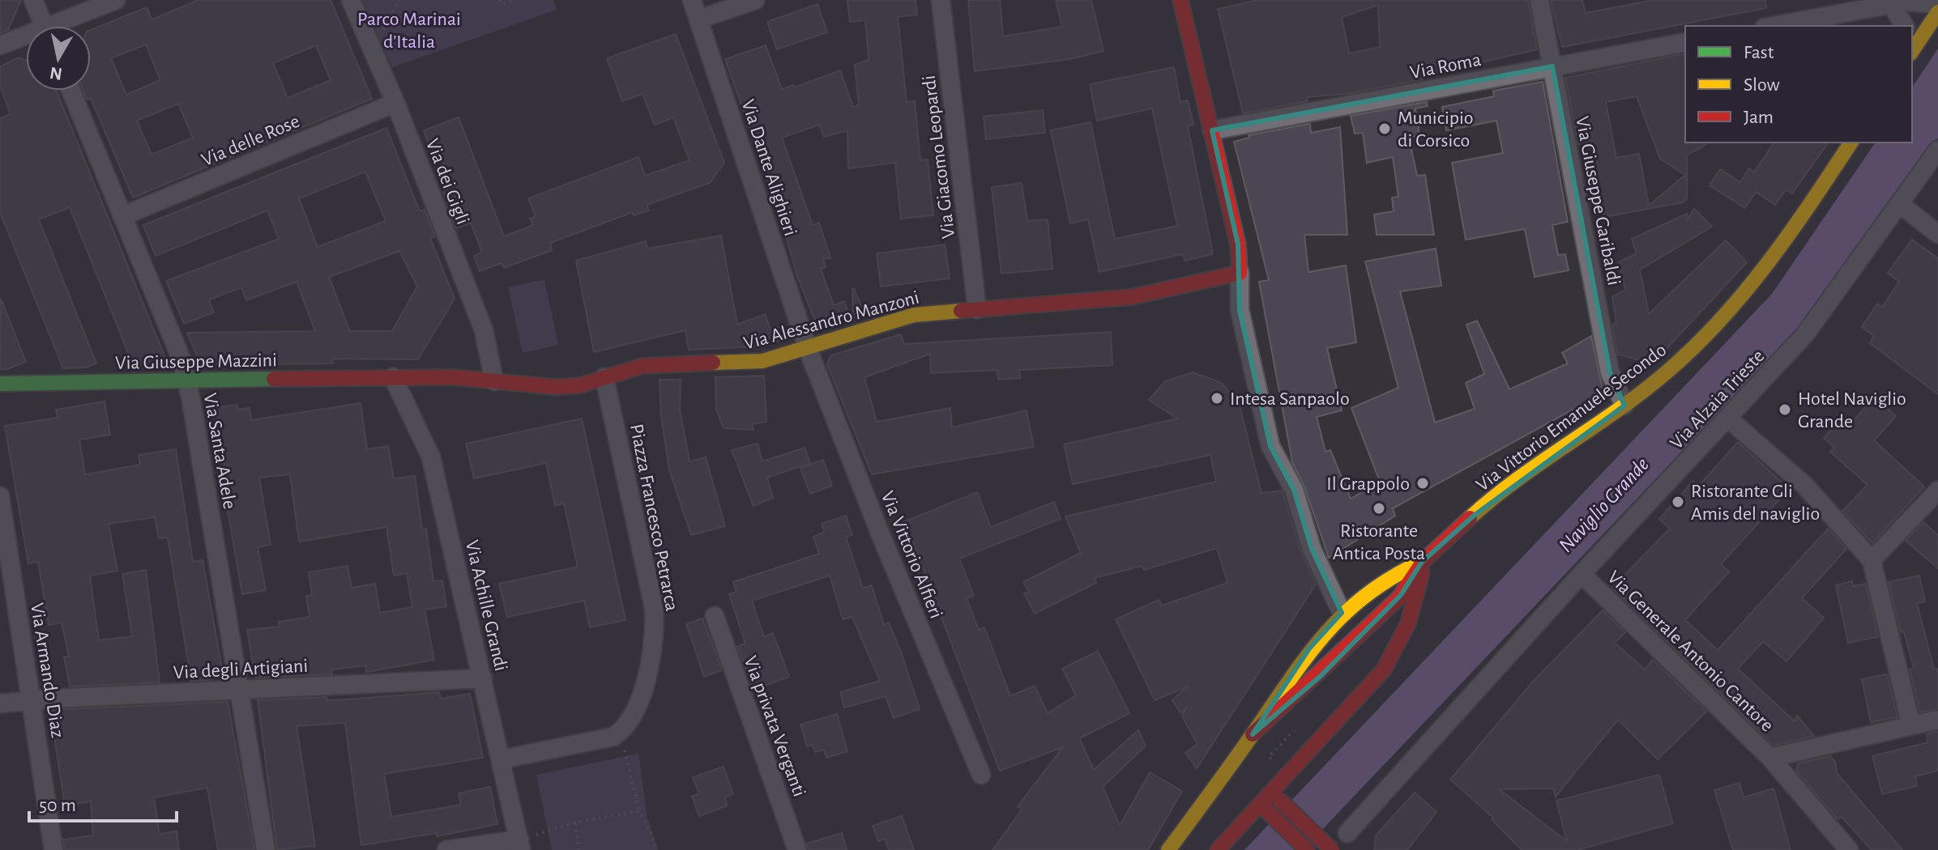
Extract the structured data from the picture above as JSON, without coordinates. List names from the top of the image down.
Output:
{
  "streets": {
    "main road": ["Via Alessandro Manzoni", "Via Giuseppe Mazzini", "Via Vittorio Emanuele Secondo"],
    "street": [
      "Via Roma",
      "Via delle Rose",
      "Via Giacomo Leopardi",
      "Via Dante Alighieri",
      "Via dei Gigli",
      "Via Giuseppe Garibaldi",
      "Via Alzaia Trieste",
      "Via Santa Adele",
      "Piazza Francesco Petrarca",
      "Via Vittorio Alfieri",
      "Via Achille Grandi",
      "Via Generale Antonio Cantore",
      "Via degli Artigiani",
      "Via Armando Diaz",
      "Via privata Verganti"
    ]
  },
  "crossings": [
    ["Via Roma", "Via Giuseppe Garibaldi"],
    ["Via delle Rose", "Via dei Gigli"],
    ["Via delle Rose", "Via Santa Adele"],
    ["Via Giacomo Leopardi", "Via Alessandro Manzoni"],
    ["Via Dante Alighieri", "Via Alessandro Manzoni"],
    ["Via Dante Alighieri", "Via Vittorio Alfieri"],
    ["Via dei Gigli", "Via Alessandro Manzoni"],
    ["Via Giuseppe Garibaldi", "Via Vittorio Emanuele Secondo"],
    ["Via Alessandro Manzoni", "Via Giuseppe Mazzini"],
    ["Via Alessandro Manzoni", "Piazza Francesco Petrarca"],
    ["Via Alessandro Manzoni", "Via Vittorio Alfieri"],
    ["Via Alessandro Manzoni", "Via Achille Grandi"],
    ["Via Giuseppe Mazzini", "Via Santa Adele"],
    ["Via Giuseppe Mazzini", "Via Achille Grandi"],
    ["Via Alzaia Trieste", "Via Generale Antonio Cantore"],
    ["Via Santa Adele", "Via degli Artigiani"],
    ["Via Achille Grandi", "Via degli Artigiani"],
    ["Via degli Artigiani", "Via Armando Diaz"]
  ],
  "water": ["Naviglio Grande"],
  "parks": ["Parco Marinai d’Italia"],
  "places": [
    "Municipio di Corsico",
    "Intesa Sanpaolo",
    "Hotel Naviglio Grande",
    "Il Grappolo",
    "Ristorante Gli Amis del naviglio",
    "Ristorante Antica Posta"
  ],
  "legend": ["Fast", "Slow", "Jam"],
  "scale_bar": "50 m",
  "north": "bottom"
}
